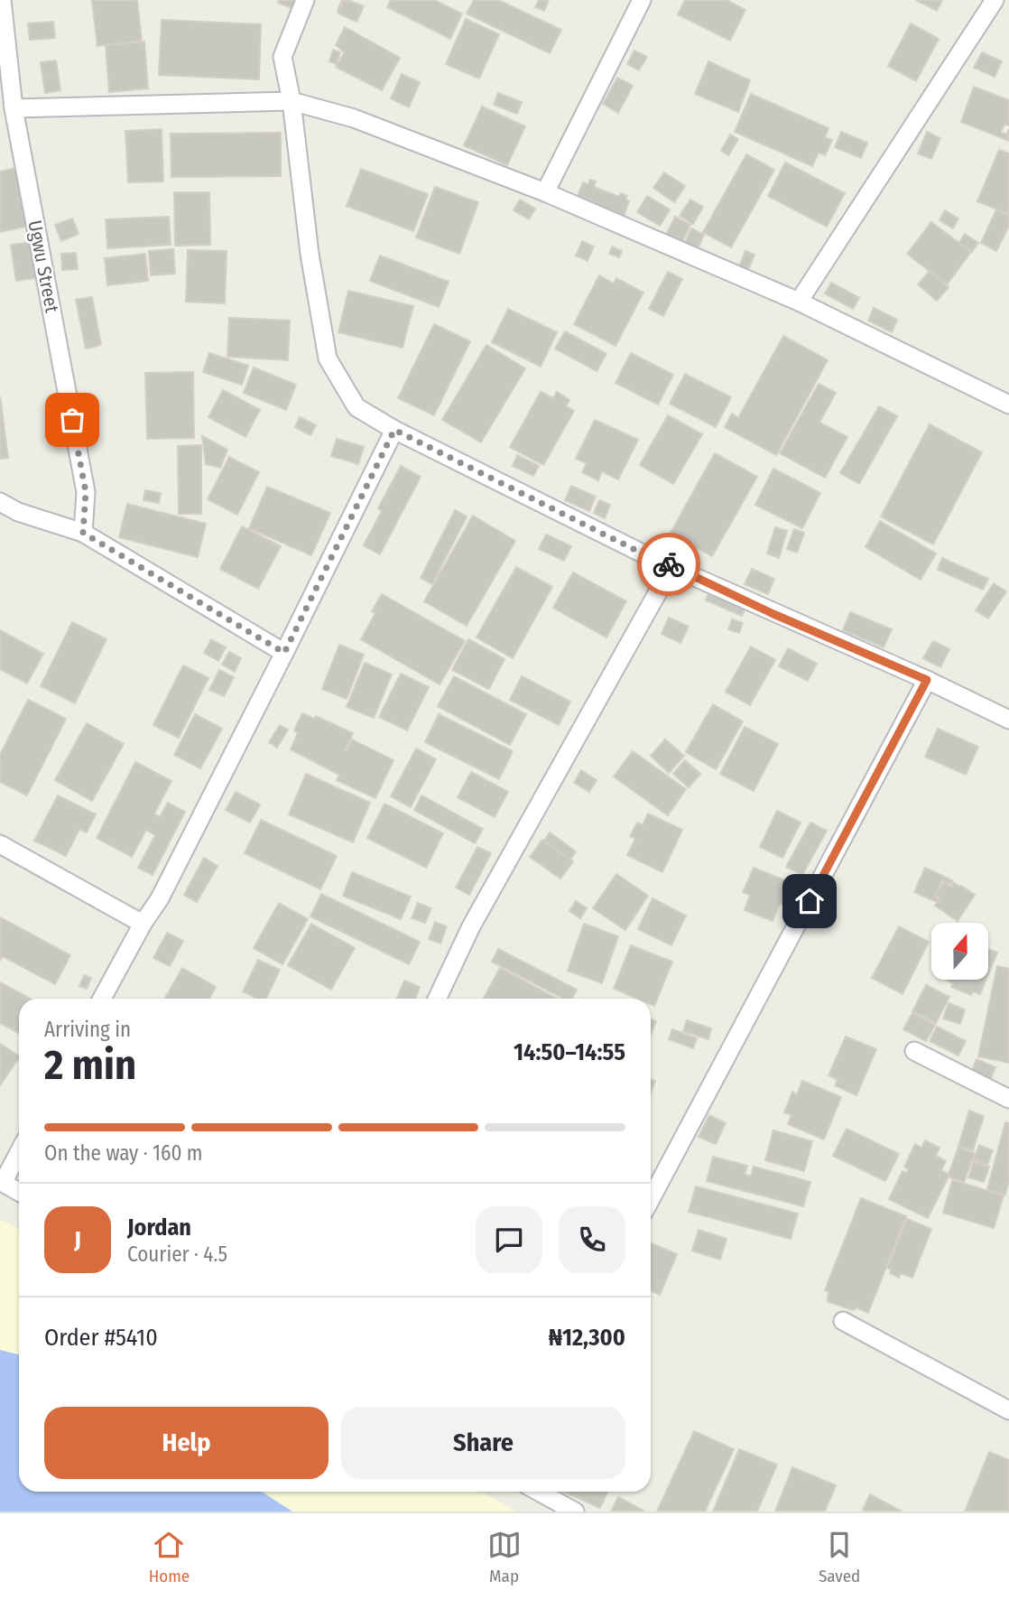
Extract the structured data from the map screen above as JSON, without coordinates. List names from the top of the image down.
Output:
{
  "streets": {
    "street": ["Ugwu Street"]
  },
  "north": "top",
  "page": {
    "heading": ["2 min", "Arriving in", "14:50–14:55"],
    "panel": [
      "Jordan",
      "Courier · 4.5",
      "Order #5410",
      "₦12,300"
    ],
    "bar": "On the way · 160 m",
    "round": "J",
    "buttons": ["Help", "Share"],
    "tabs": ["Home", "Map", "Saved"]
  }
}
